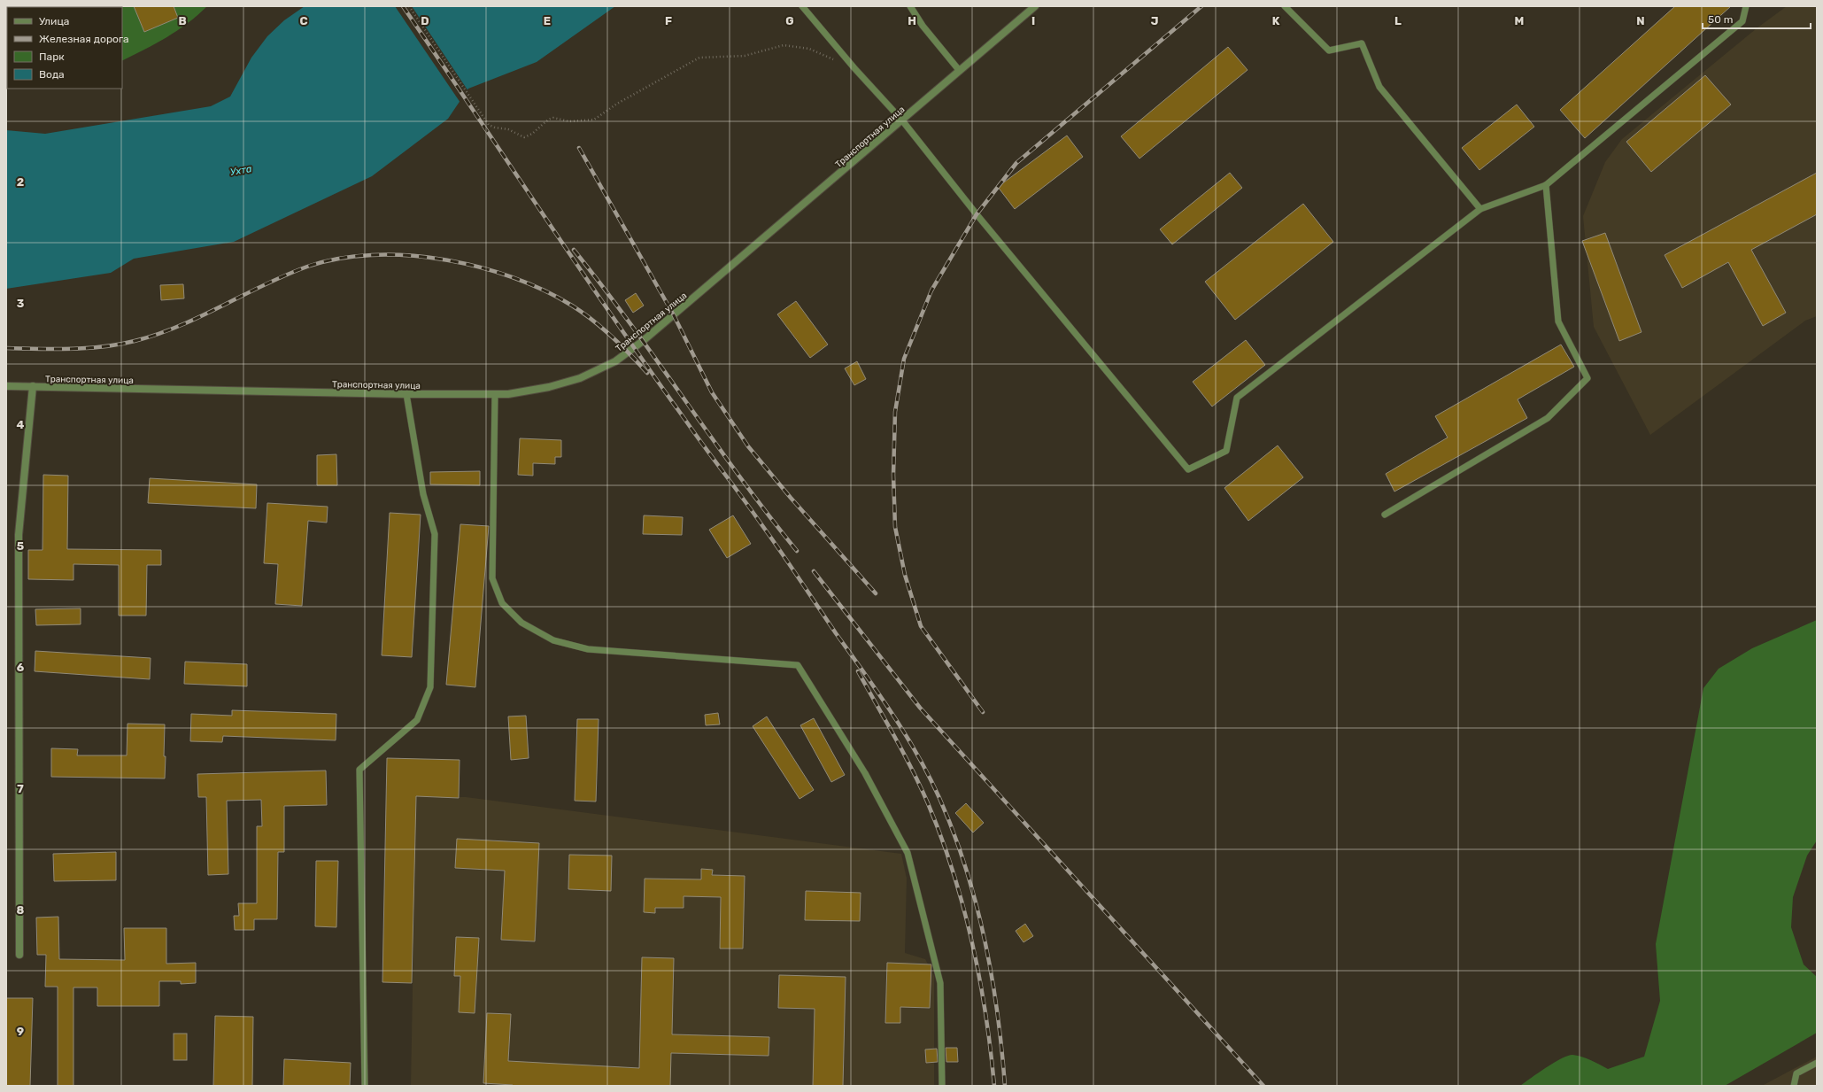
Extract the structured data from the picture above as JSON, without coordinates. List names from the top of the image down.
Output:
{
  "streets": {
    "street": ["Транспортная улица"]
  },
  "water": ["Ухта"],
  "legend": [
    "Улица",
    "Железная дорога",
    "Парк",
    "Вода"
  ],
  "scale_bar": "50 m",
  "grid": {
    "columns": [
      "B",
      "C",
      "D",
      "E",
      "F",
      "G",
      "H",
      "I",
      "J",
      "K",
      "L",
      "M",
      "N"
    ],
    "rows": [
      "2",
      "3",
      "4",
      "5",
      "6",
      "7",
      "8",
      "9"
    ]
  }
}
